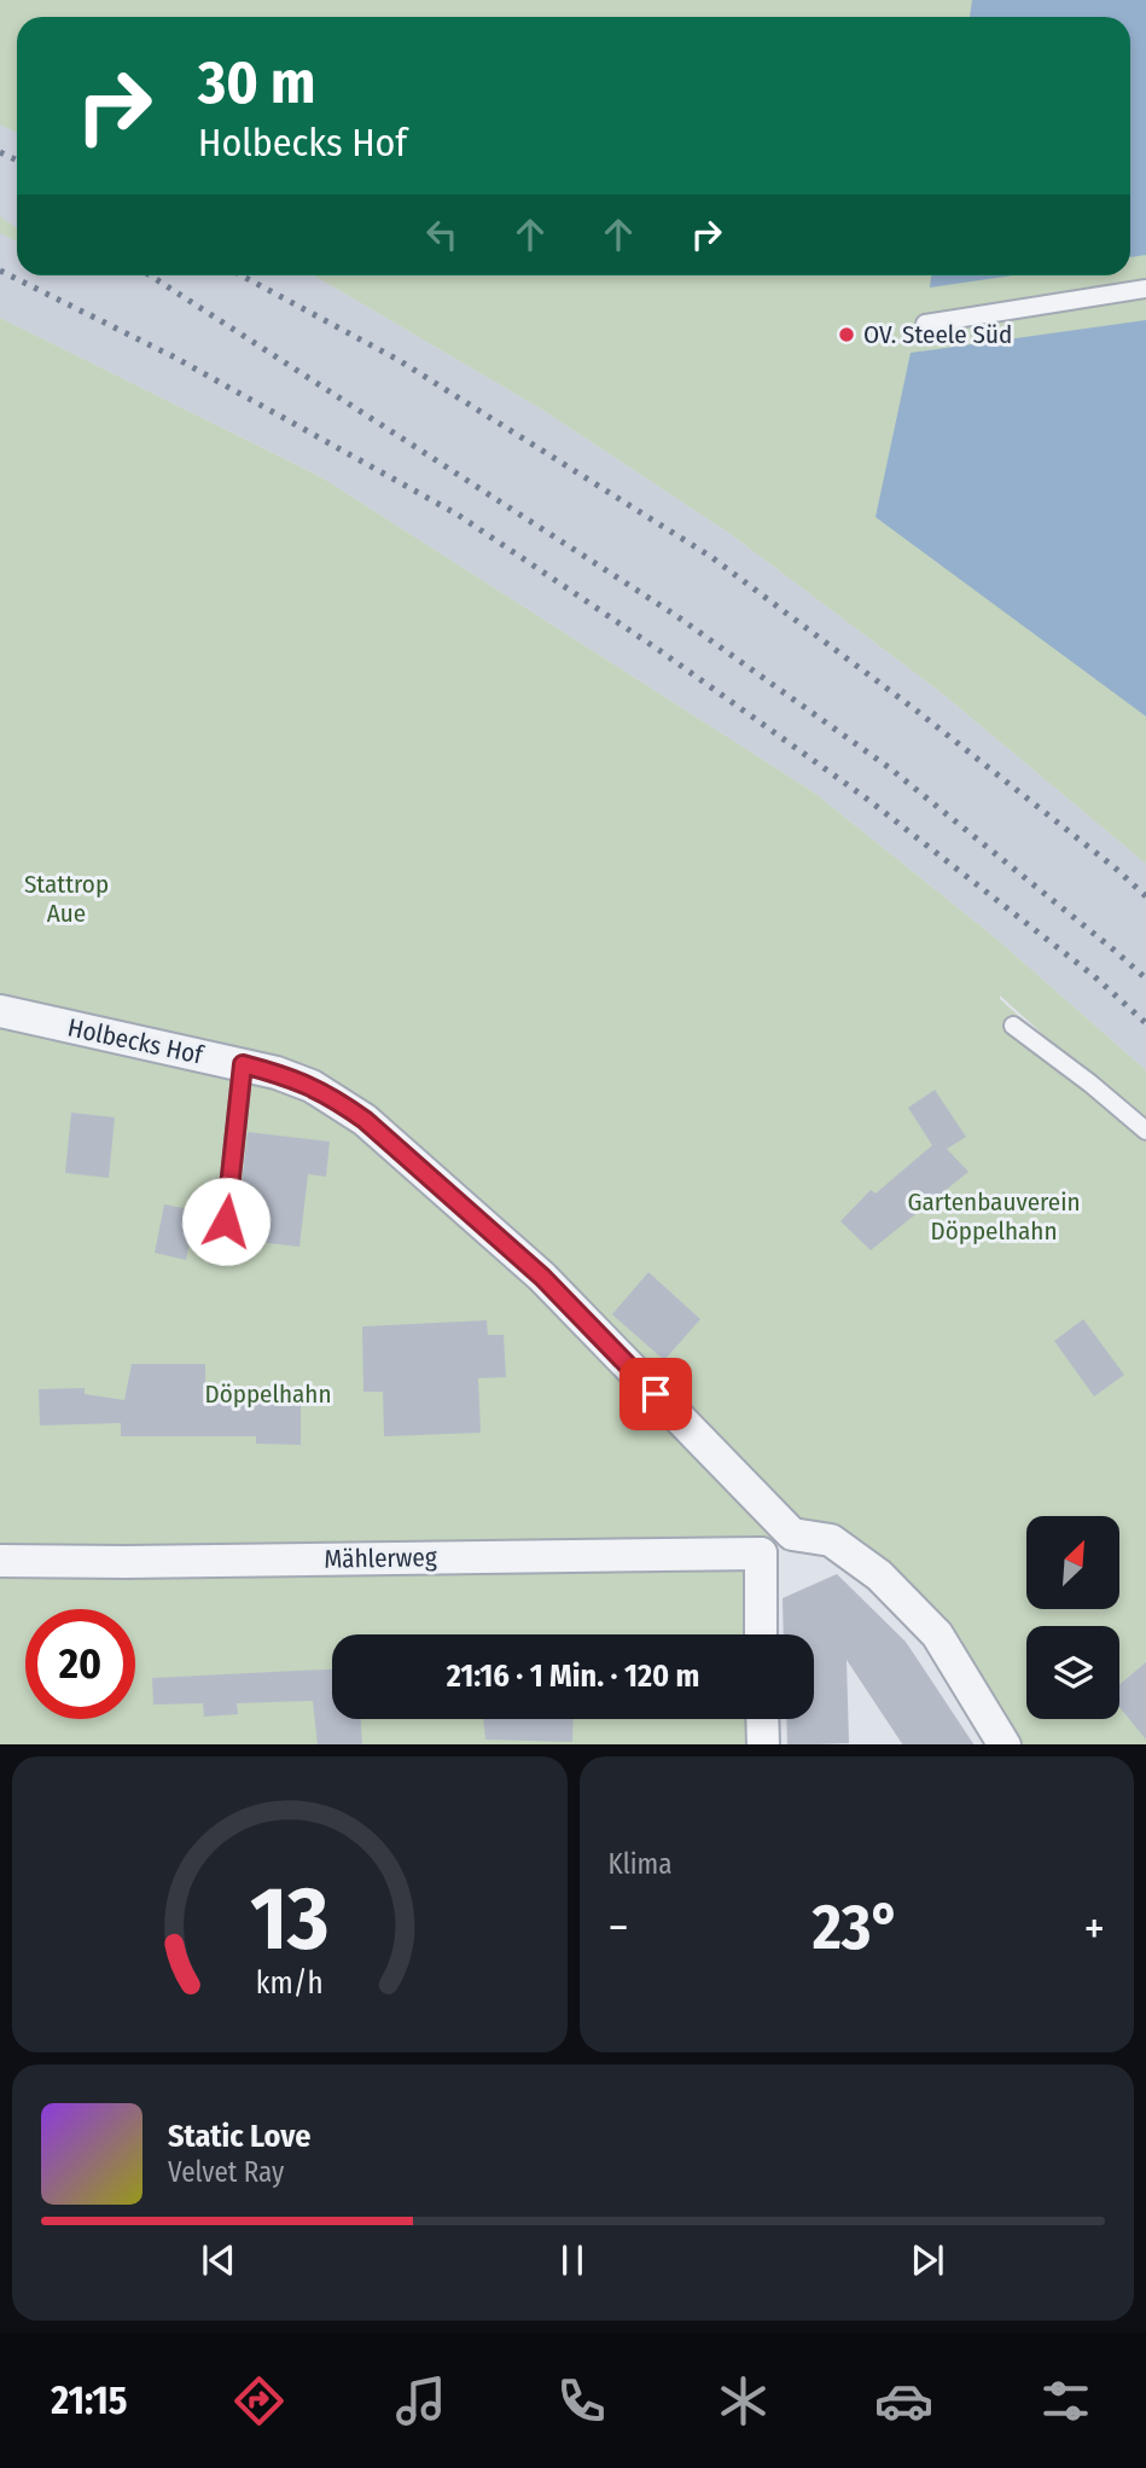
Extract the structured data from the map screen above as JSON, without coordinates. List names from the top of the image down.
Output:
{
  "streets": {
    "street": ["Holbecks Hof", "Mählerweg"]
  },
  "parks": ["Stattrop Aue", "Gartenbauverein Döppelhahn", "Döppelhahn"],
  "places": ["OV. Steele Süd"],
  "north": "top right",
  "page": {
    "turn": ["30 m", "Holbecks Hof"],
    "limit": "20",
    "trip": "21:16 · 1 Min. · 120 m",
    "tile": "Klima",
    "heat": ["−", "23°", "+"],
    "song": ["Static Love", "Velvet Ray"],
    "tabs": "21:15",
    "gauge": ["13", "km/h"]
  }
}
